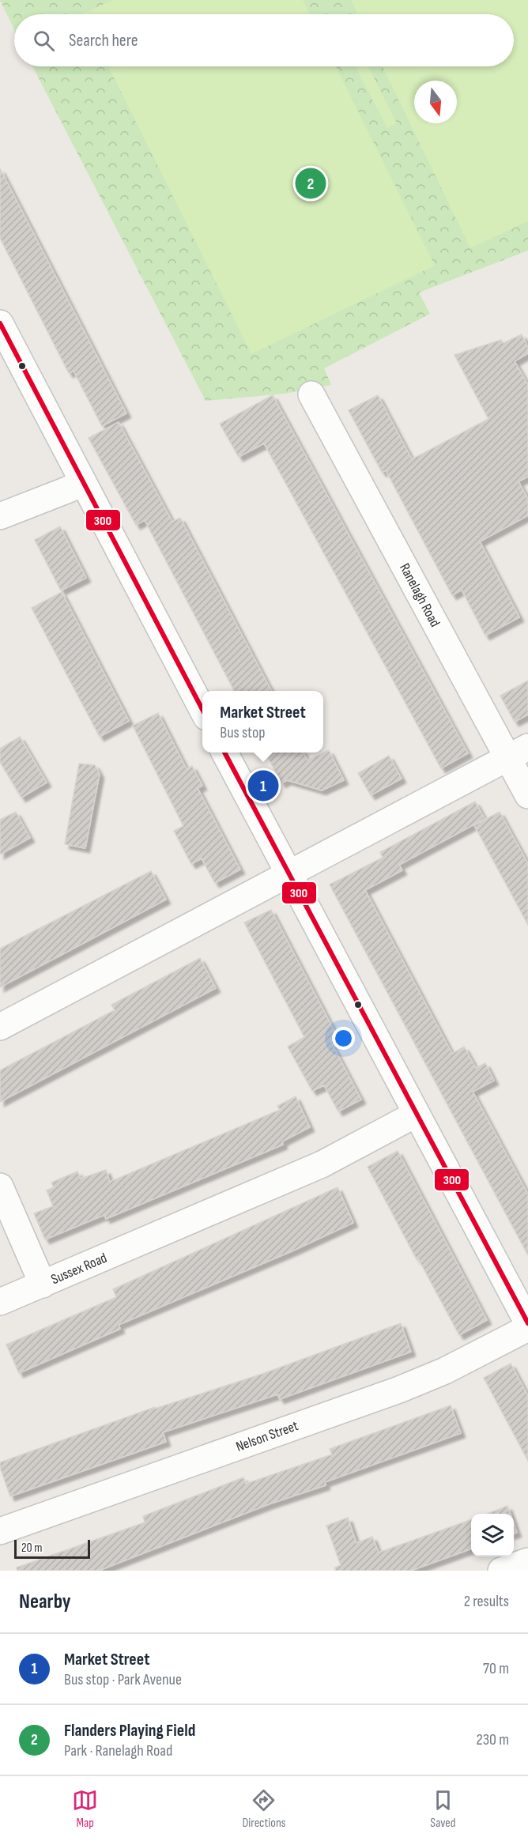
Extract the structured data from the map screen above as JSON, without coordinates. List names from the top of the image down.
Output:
{
  "streets": {
    "street": ["Ranelagh Road", "Sussex Road", "Nelson Street"]
  },
  "lines": ["transit line 300"],
  "scale_bar": "20 m",
  "north": "bottom",
  "page": {
    "search": "Search here",
    "pins": ["2", "1"],
    "popup": ["Market Street", "Bus stop"],
    "scale": "20 m",
    "heading": ["Nearby", "2 results"],
    "list": [
      {
        "mark": "1",
        "name": "Market Street",
        "note": "Bus stop · Park Avenue",
        "value": "70 m"
      },
      {
        "mark": "2",
        "name": "Flanders Playing Field",
        "note": "Park · Ranelagh Road",
        "value": "230 m"
      }
    ],
    "nav": ["Map", "Directions", "Saved"]
  }
}
